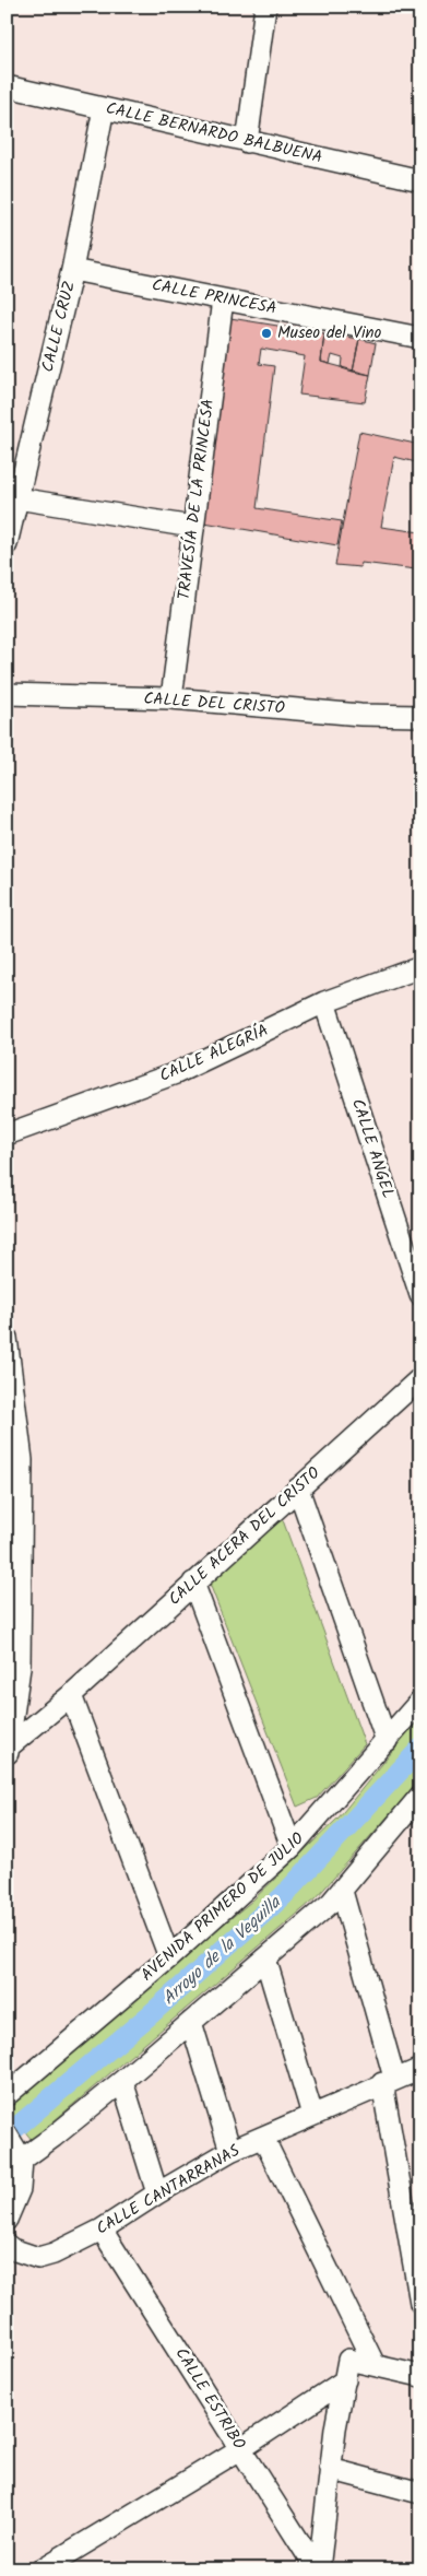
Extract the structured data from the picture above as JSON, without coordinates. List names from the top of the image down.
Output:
{
  "streets": {
    "street": [
      "CALLE BERNARDO BALBUENA",
      "CALLE PRINCESA",
      "CALLE CRUZ",
      "TRAVESÍA DE LA PRINCESA",
      "CALLE DEL CRISTO",
      "CALLE ALEGRÍA",
      "CALLE ANGEL",
      "CALLE ACERA DEL CRISTO",
      "AVENIDA PRIMERO DE JULIO",
      "CALLE CANTARRANAS",
      "CALLE ESTRIBO"
    ]
  },
  "crossings": [
    ["CALLE BERNARDO BALBUENA", "CALLE CRUZ"],
    ["CALLE PRINCESA", "CALLE CRUZ"],
    ["CALLE PRINCESA", "TRAVESÍA DE LA PRINCESA"],
    ["TRAVESÍA DE LA PRINCESA", "CALLE DEL CRISTO"],
    ["CALLE ALEGRÍA", "CALLE ANGEL"],
    ["CALLE CANTARRANAS", "CALLE ESTRIBO"]
  ],
  "water": ["Arroyo de la Veguilla"],
  "places": ["Museo del Vino"]
}
